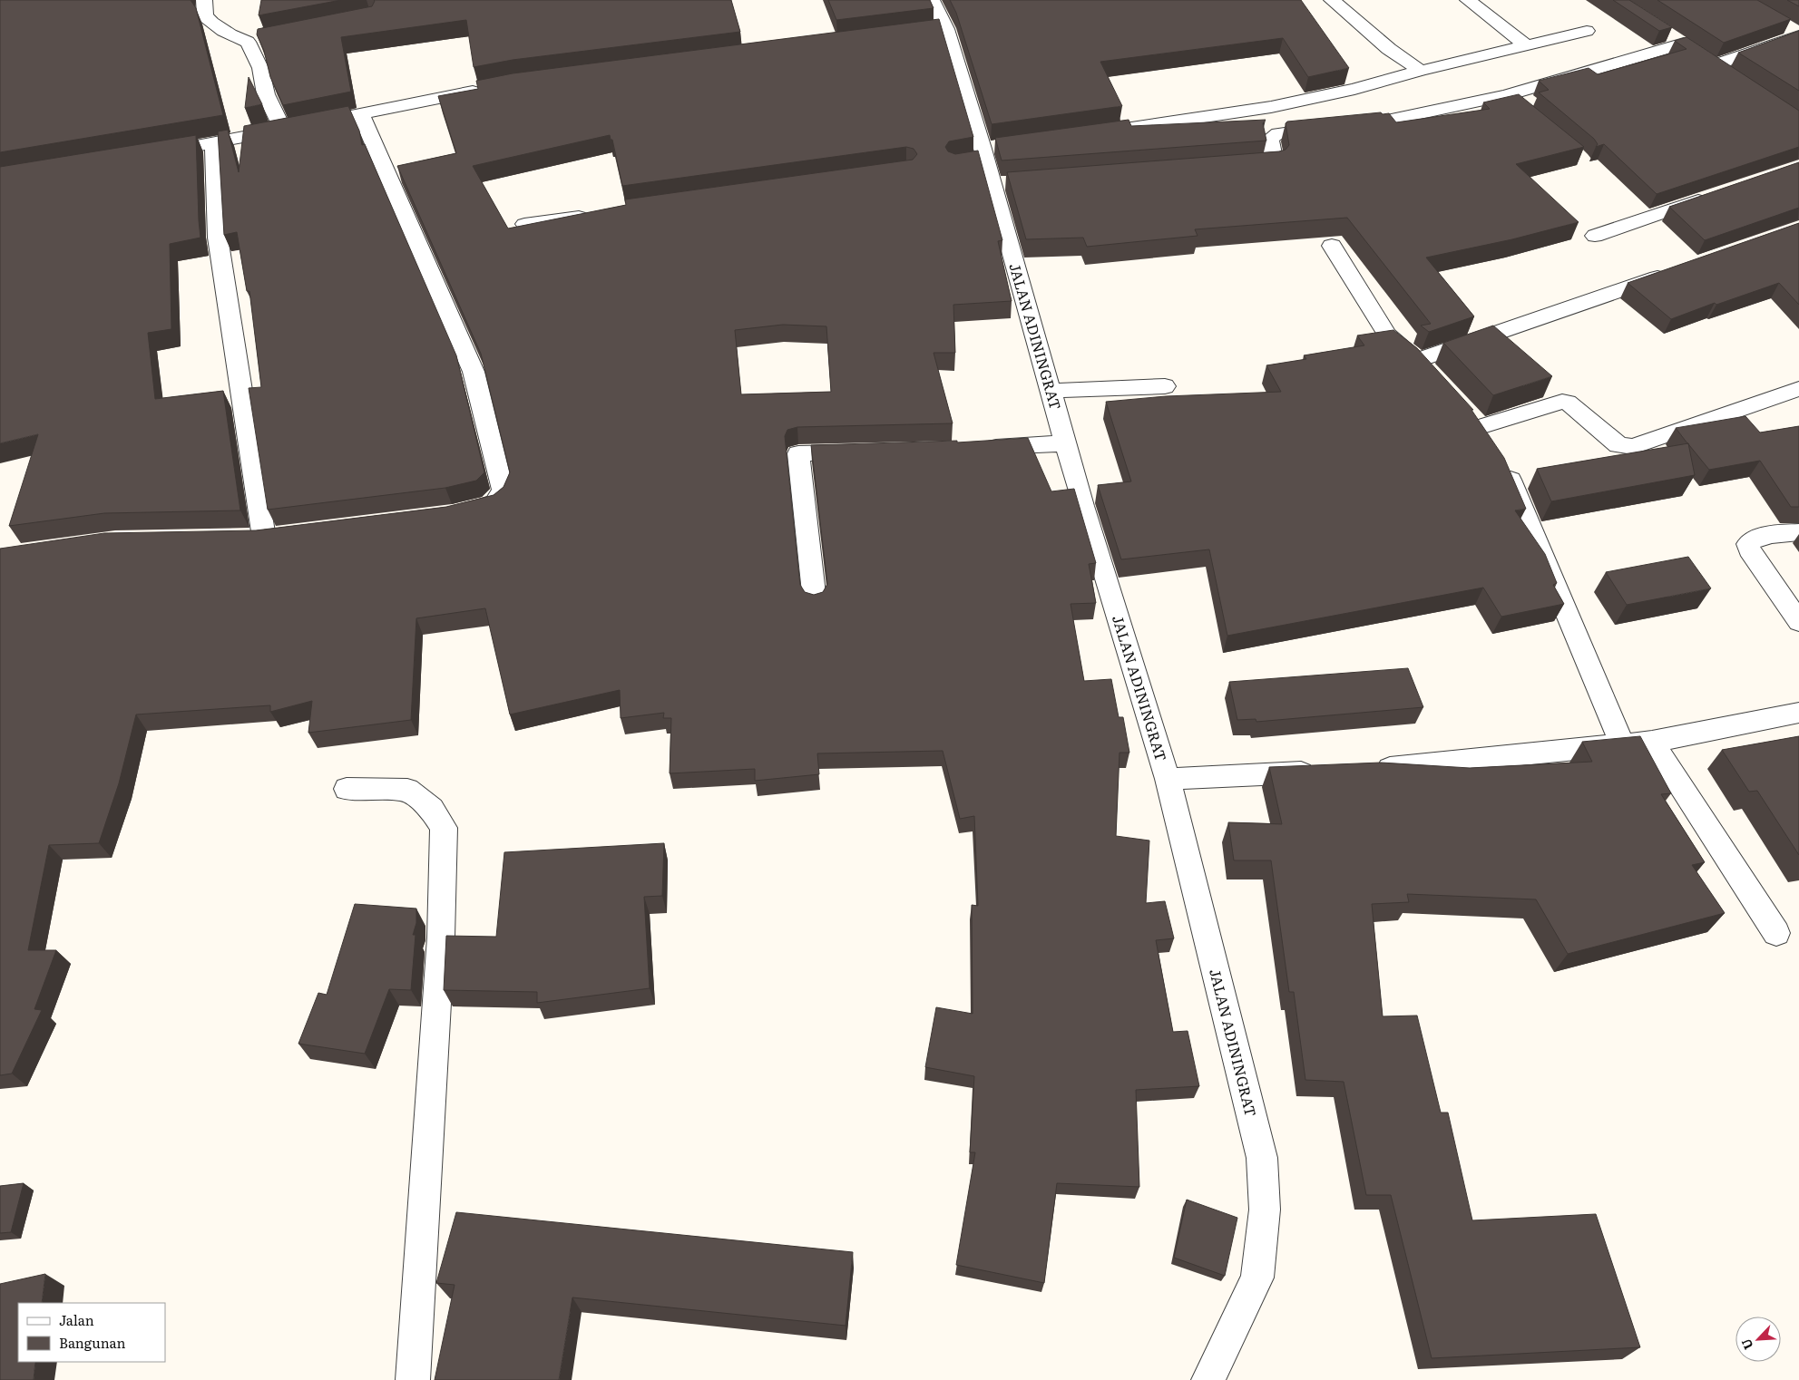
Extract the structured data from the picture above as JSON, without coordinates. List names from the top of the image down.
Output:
{
  "streets": {
    "street": ["JALAN ADININGRAT"]
  },
  "legend": ["Jalan", "Bangunan"],
  "north": "bottom left"
}
